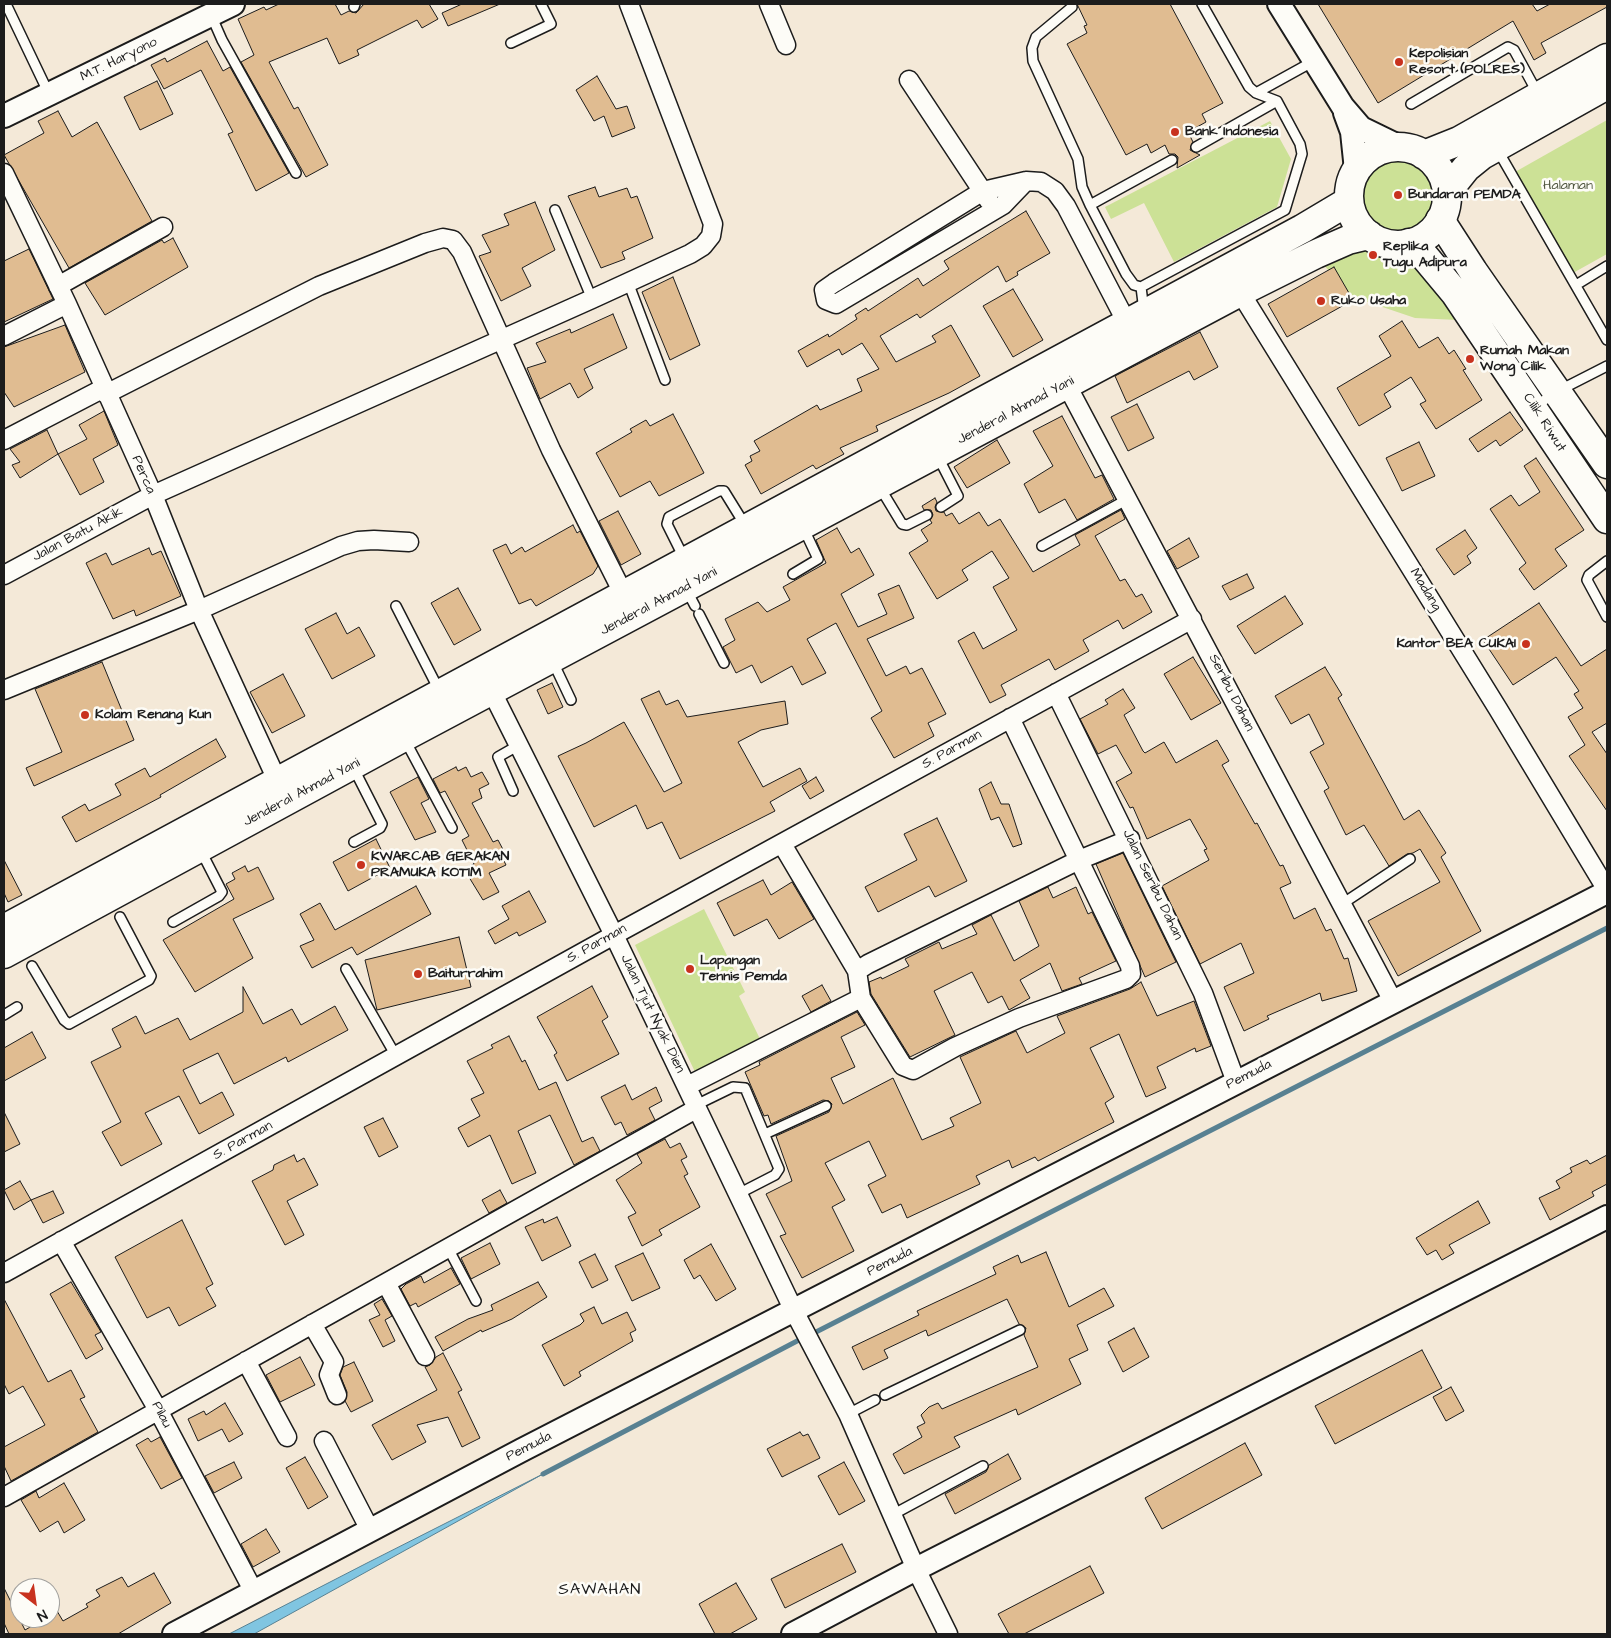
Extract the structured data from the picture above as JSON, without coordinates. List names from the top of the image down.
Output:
{
  "streets": {
    "main road": ["Jenderal Ahmad Yani", "Cilik Riwut"],
    "street": [
      "M.T. Haryono",
      "Perca",
      "Jalan Batu Akik",
      "Madang",
      "Seribu Dahan",
      "S. Parman",
      "Jalan Seribu Dahan",
      "Jalan Tjut Nyak Dien",
      "Pemuda",
      "Pilau"
    ]
  },
  "crossings": [
    ["Jenderal Ahmad Yani", "Cilik Riwut"],
    ["Jenderal Ahmad Yani", "Perca"],
    ["Jenderal Ahmad Yani", "Madang"],
    ["Jenderal Ahmad Yani", "Seribu Dahan"],
    ["Jenderal Ahmad Yani", "Jalan Tjut Nyak Dien"],
    ["Perca", "Jalan Batu Akik"],
    ["Madang", "Pemuda"],
    ["Seribu Dahan", "S. Parman"],
    ["Seribu Dahan", "Pemuda"],
    ["S. Parman", "Jalan Seribu Dahan"],
    ["S. Parman", "Jalan Tjut Nyak Dien"],
    ["S. Parman", "Pilau"],
    ["Jalan Seribu Dahan", "Pemuda"],
    ["Jalan Tjut Nyak Dien", "Pemuda"],
    ["Pemuda", "Pilau"]
  ],
  "districts": ["SAWAHAN"],
  "parks": ["Halaman"],
  "places": [
    "Kepolisian Resort (POLRES)",
    "Bank Indonesia",
    "Bundaran PEMDA",
    "Replika Tugu Adipura",
    "Ruko Usaha",
    "Rumah Makan Wong Cilik",
    "Kantor BEA CUKAI",
    "Kolam Renang Kun",
    "KWARCAB GERAKAN PRAMUKA KOTIM",
    "Lapangan Tennis Pemda",
    "Baiturrahim"
  ],
  "north": "bottom right"
}
